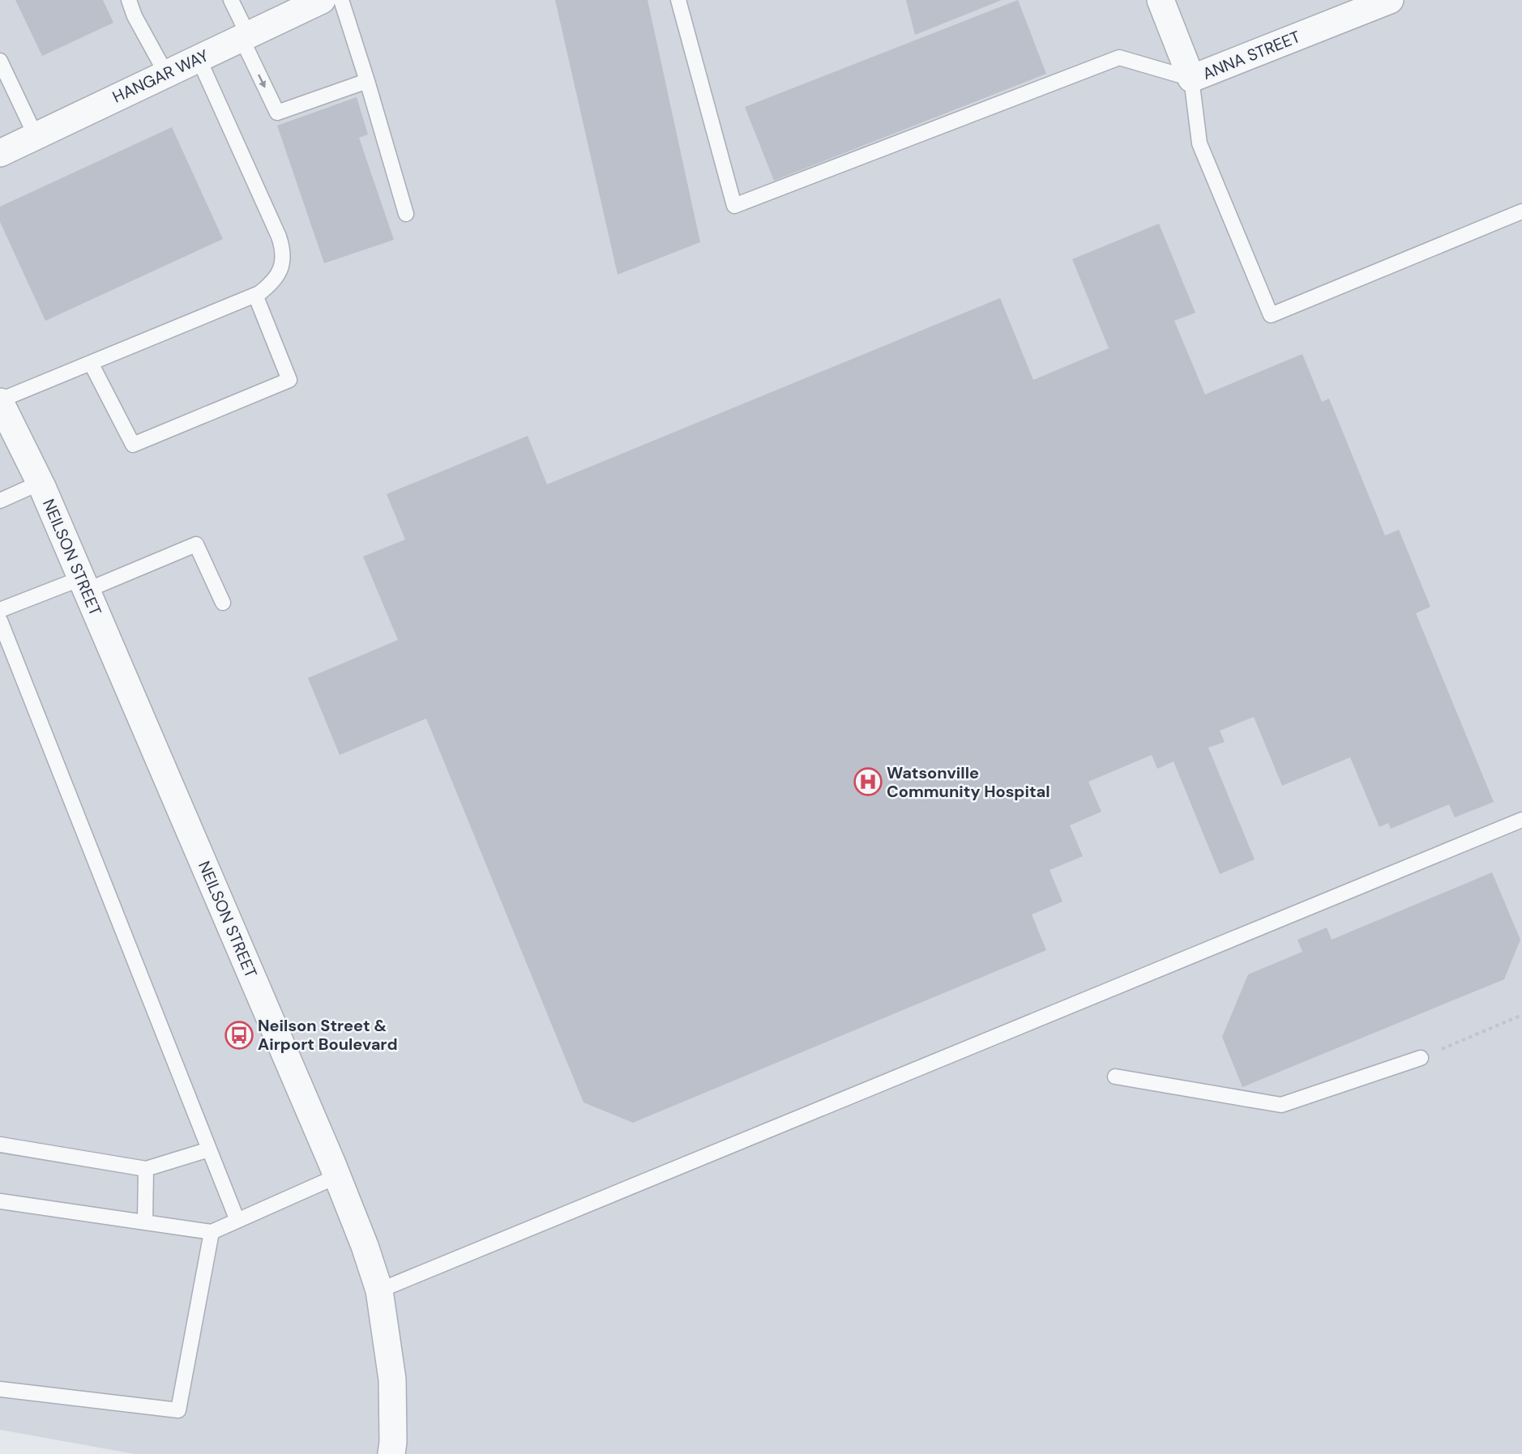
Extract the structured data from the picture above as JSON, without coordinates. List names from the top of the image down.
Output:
{
  "streets": {
    "street": ["ANNA STREET", "HANGAR WAY", "NEILSON STREET"]
  },
  "places": {
    "hospital": ["Watsonville Community Hospital"],
    "bus stop": ["Neilson Street & Airport Boulevard"]
  }
}
